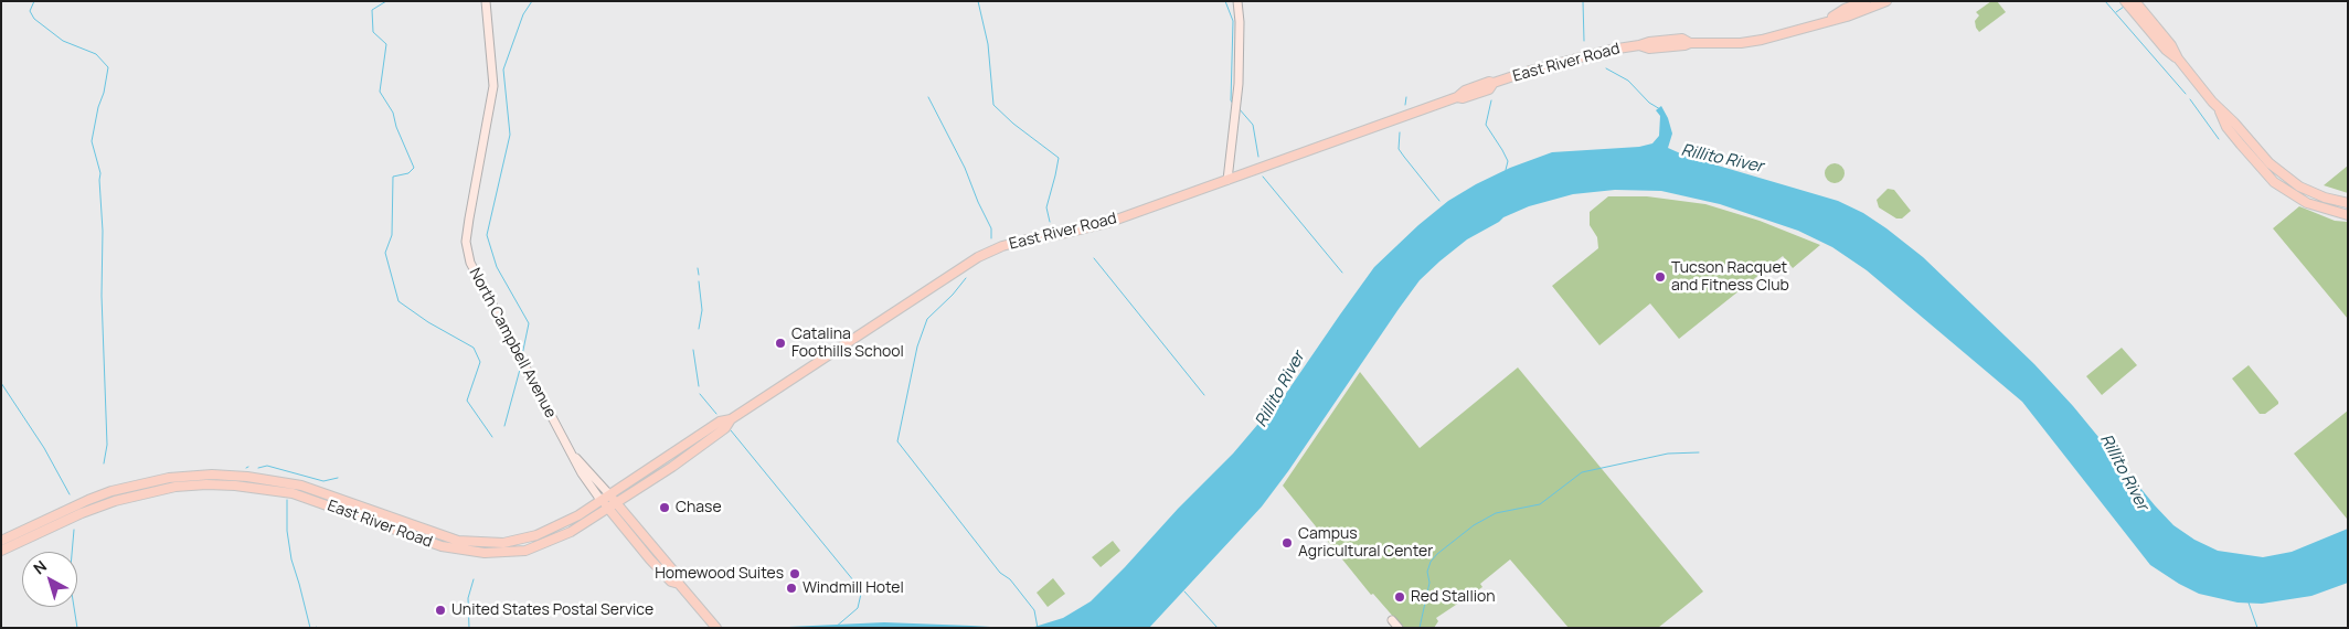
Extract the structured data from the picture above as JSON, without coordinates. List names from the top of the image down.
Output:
{
  "streets": {
    "main road": ["East River Road", "North Campbell Avenue"]
  },
  "crossings": [
    ["East River Road", "North Campbell Avenue"]
  ],
  "water": ["Rillito River"],
  "places": [
    "Tucson Racquet and Fitness Club",
    "Catalina Foothills School",
    "Chase",
    "Campus Agricultural Center",
    "Homewood Suites",
    "Windmill Hotel",
    "Red Stallion",
    "United States Postal Service"
  ],
  "north": "top left"
}
